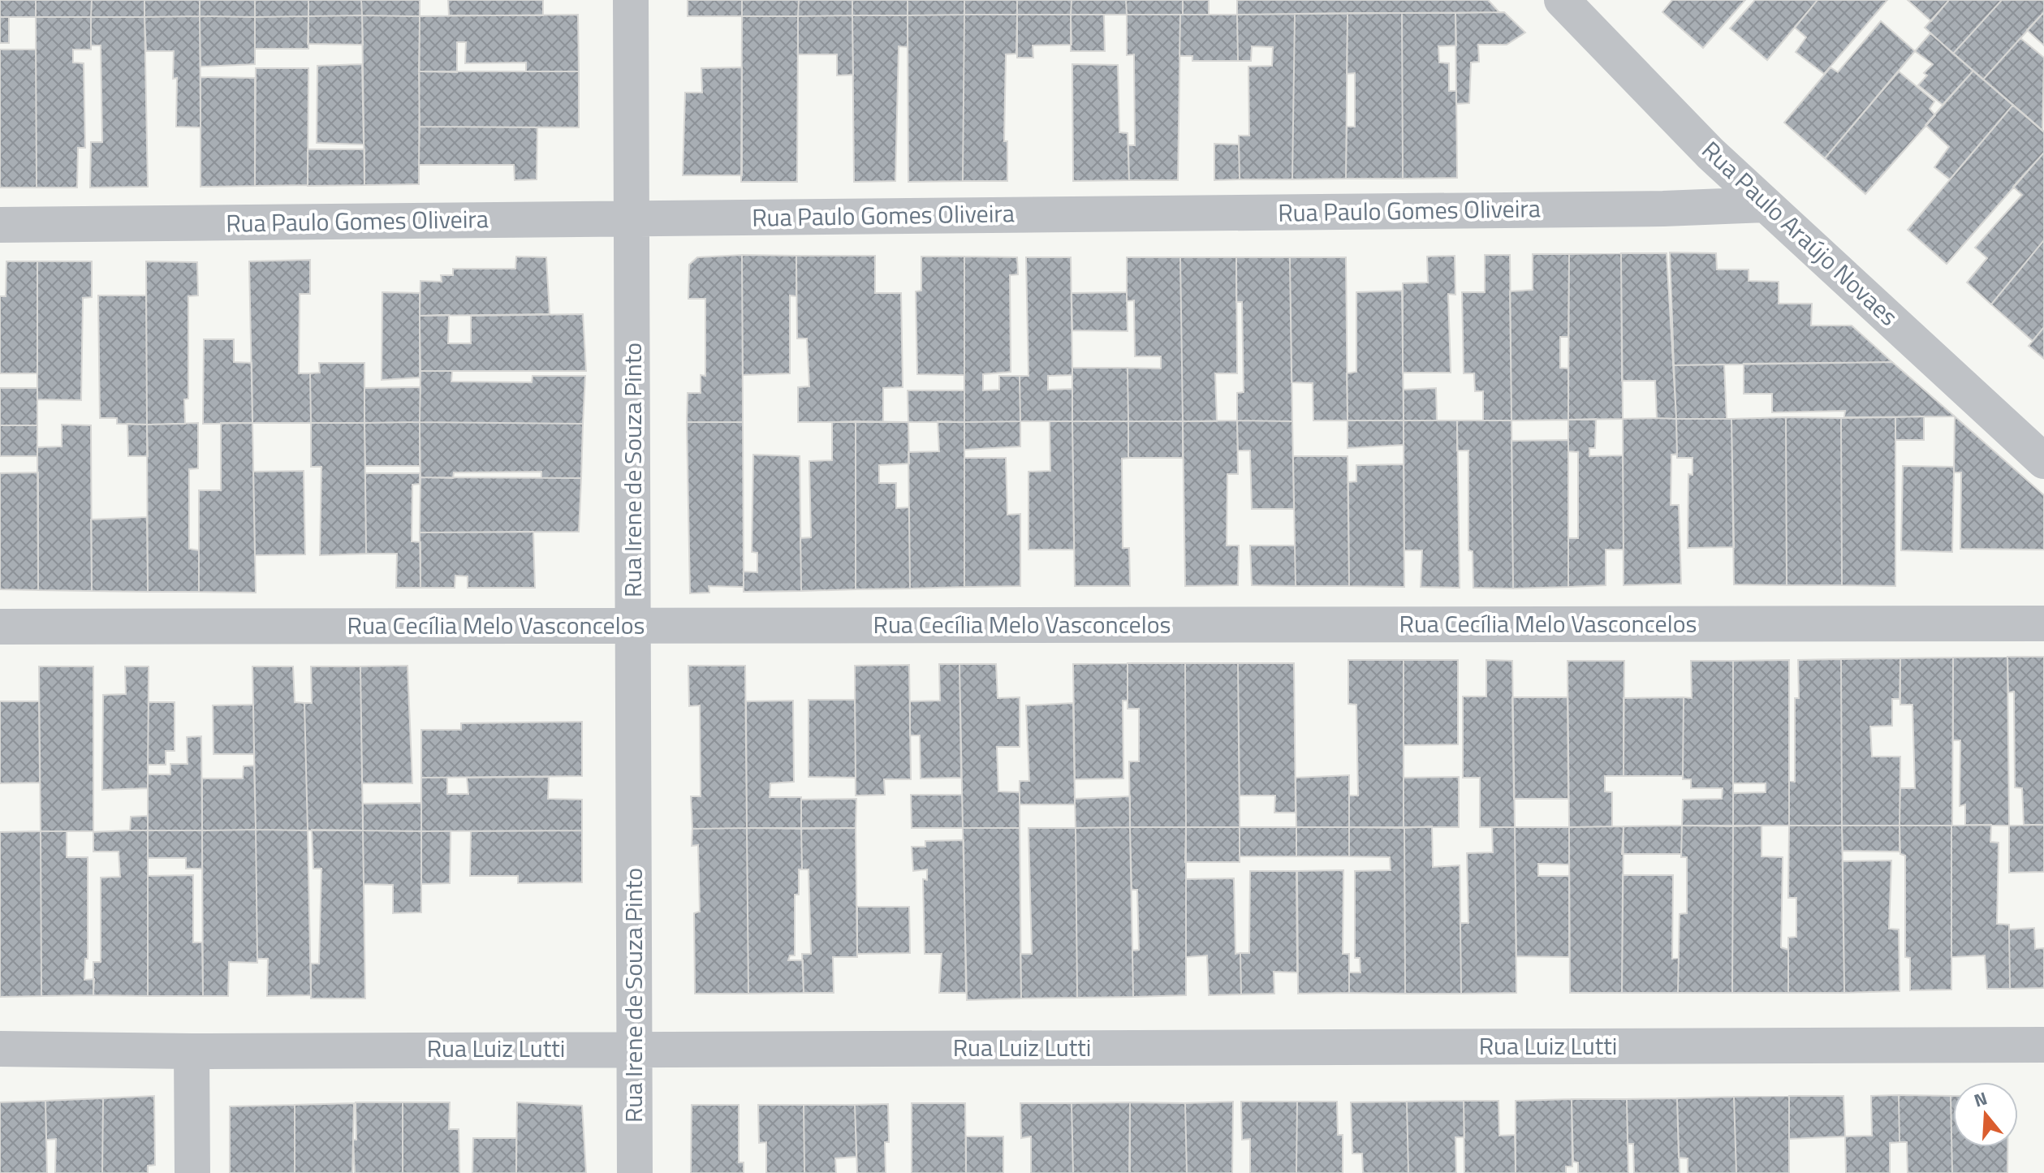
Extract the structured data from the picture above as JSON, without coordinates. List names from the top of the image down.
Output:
{
  "streets": {
    "street": [
      "Rua Paulo Gomes Oliveira",
      "Rua Paulo Araújo Novaes",
      "Rua Irene de Souza Pinto",
      "Rua Cecília Melo Vasconcelos",
      "Rua Luiz Lutti"
    ]
  },
  "crossings": [
    ["Rua Paulo Gomes Oliveira", "Rua Paulo Araújo Novaes"],
    ["Rua Paulo Gomes Oliveira", "Rua Irene de Souza Pinto"],
    ["Rua Irene de Souza Pinto", "Rua Cecília Melo Vasconcelos"],
    ["Rua Irene de Souza Pinto", "Rua Luiz Lutti"]
  ],
  "north": "top"
}
